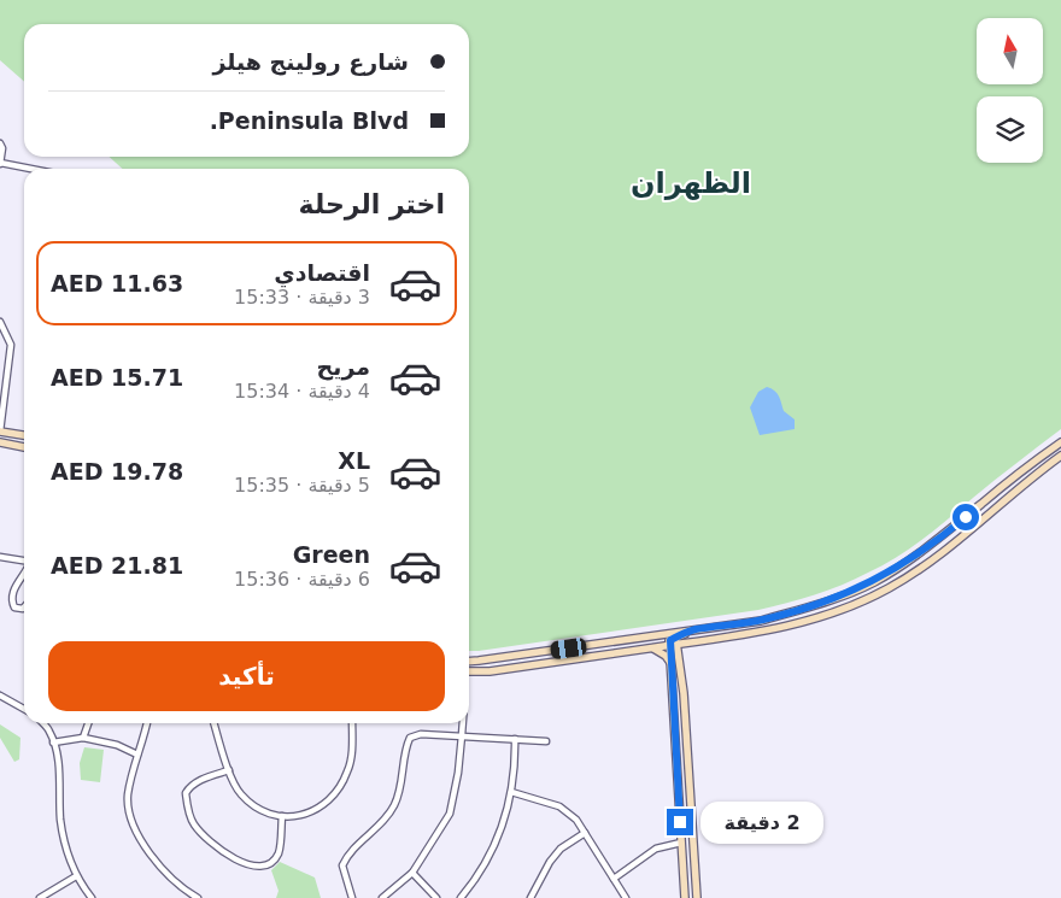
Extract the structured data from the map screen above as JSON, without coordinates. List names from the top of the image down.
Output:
{
  "districts": ["الظهران"],
  "north": "top",
  "page": {
    "banner": ["شارع رولينج هيلز", "Peninsula Blvd."],
    "heading": "اختر الرحلة",
    "list": [
      {
        "name": "اقتصادي",
        "note": "3 دقيقة · 15:33",
        "value": "AED 11.63"
      },
      {
        "name": "مريح",
        "note": "4 دقيقة · 15:34",
        "value": "AED 15.71"
      },
      {
        "name": "XL",
        "note": "5 دقيقة · 15:35",
        "value": "AED 19.78"
      },
      {
        "name": "Green",
        "note": "6 دقيقة · 15:36",
        "value": "AED 21.81"
      }
    ],
    "buttons": "تأكيد",
    "bubble": "2 دقيقة"
  }
}
